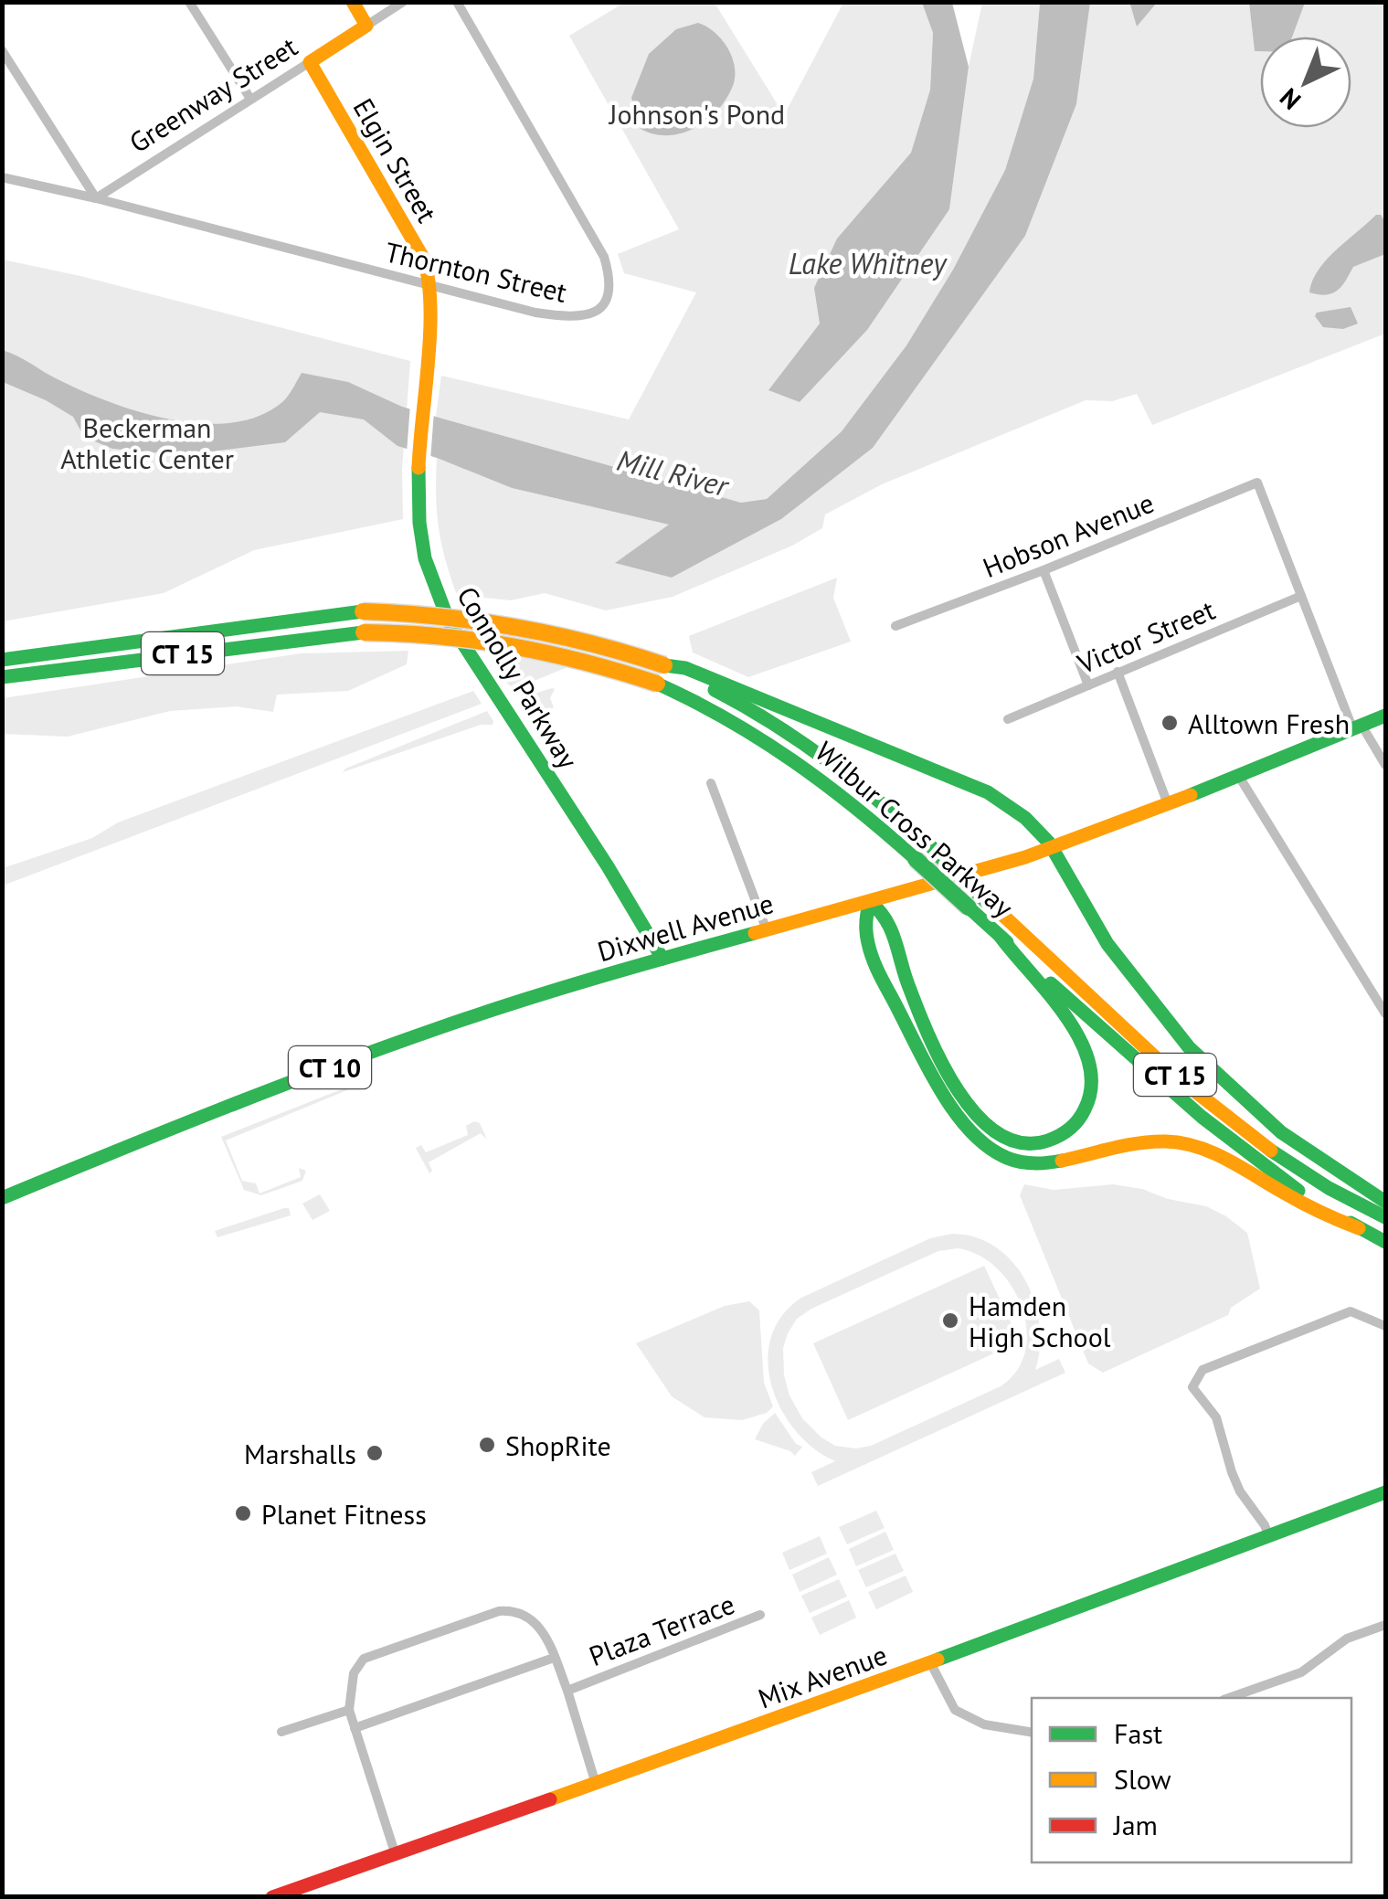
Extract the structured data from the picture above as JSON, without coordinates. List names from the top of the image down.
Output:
{
  "streets": {
    "main road": [
      "Greenway Street",
      "Elgin Street",
      "CT 15",
      "Connolly Parkway",
      "Wilbur Cross Parkway",
      "Dixwell Avenue",
      "CT 10",
      "Mix Avenue"
    ],
    "street": [
      "Thornton Street",
      "Hobson Avenue",
      "Victor Street",
      "Plaza Terrace"
    ]
  },
  "crossings": [
    ["Greenway Street", "Elgin Street"],
    ["Greenway Street", "Thornton Street"],
    ["Elgin Street", "Thornton Street"],
    ["Elgin Street", "Connolly Parkway"],
    ["Thornton Street", "Connolly Parkway"],
    ["Hobson Avenue", "Victor Street"],
    ["Connolly Parkway", "Dixwell Avenue"],
    ["Plaza Terrace", "Mix Avenue"]
  ],
  "water": ["Lake Whitney", "Mill River"],
  "parks": ["Johnson's Pond", "Beckerman Athletic Center"],
  "places": [
    "Alltown Fresh",
    "Hamden High School",
    "ShopRite",
    "Marshalls",
    "Planet Fitness"
  ],
  "legend": ["Fast", "Slow", "Jam"],
  "north": "bottom left"
}
